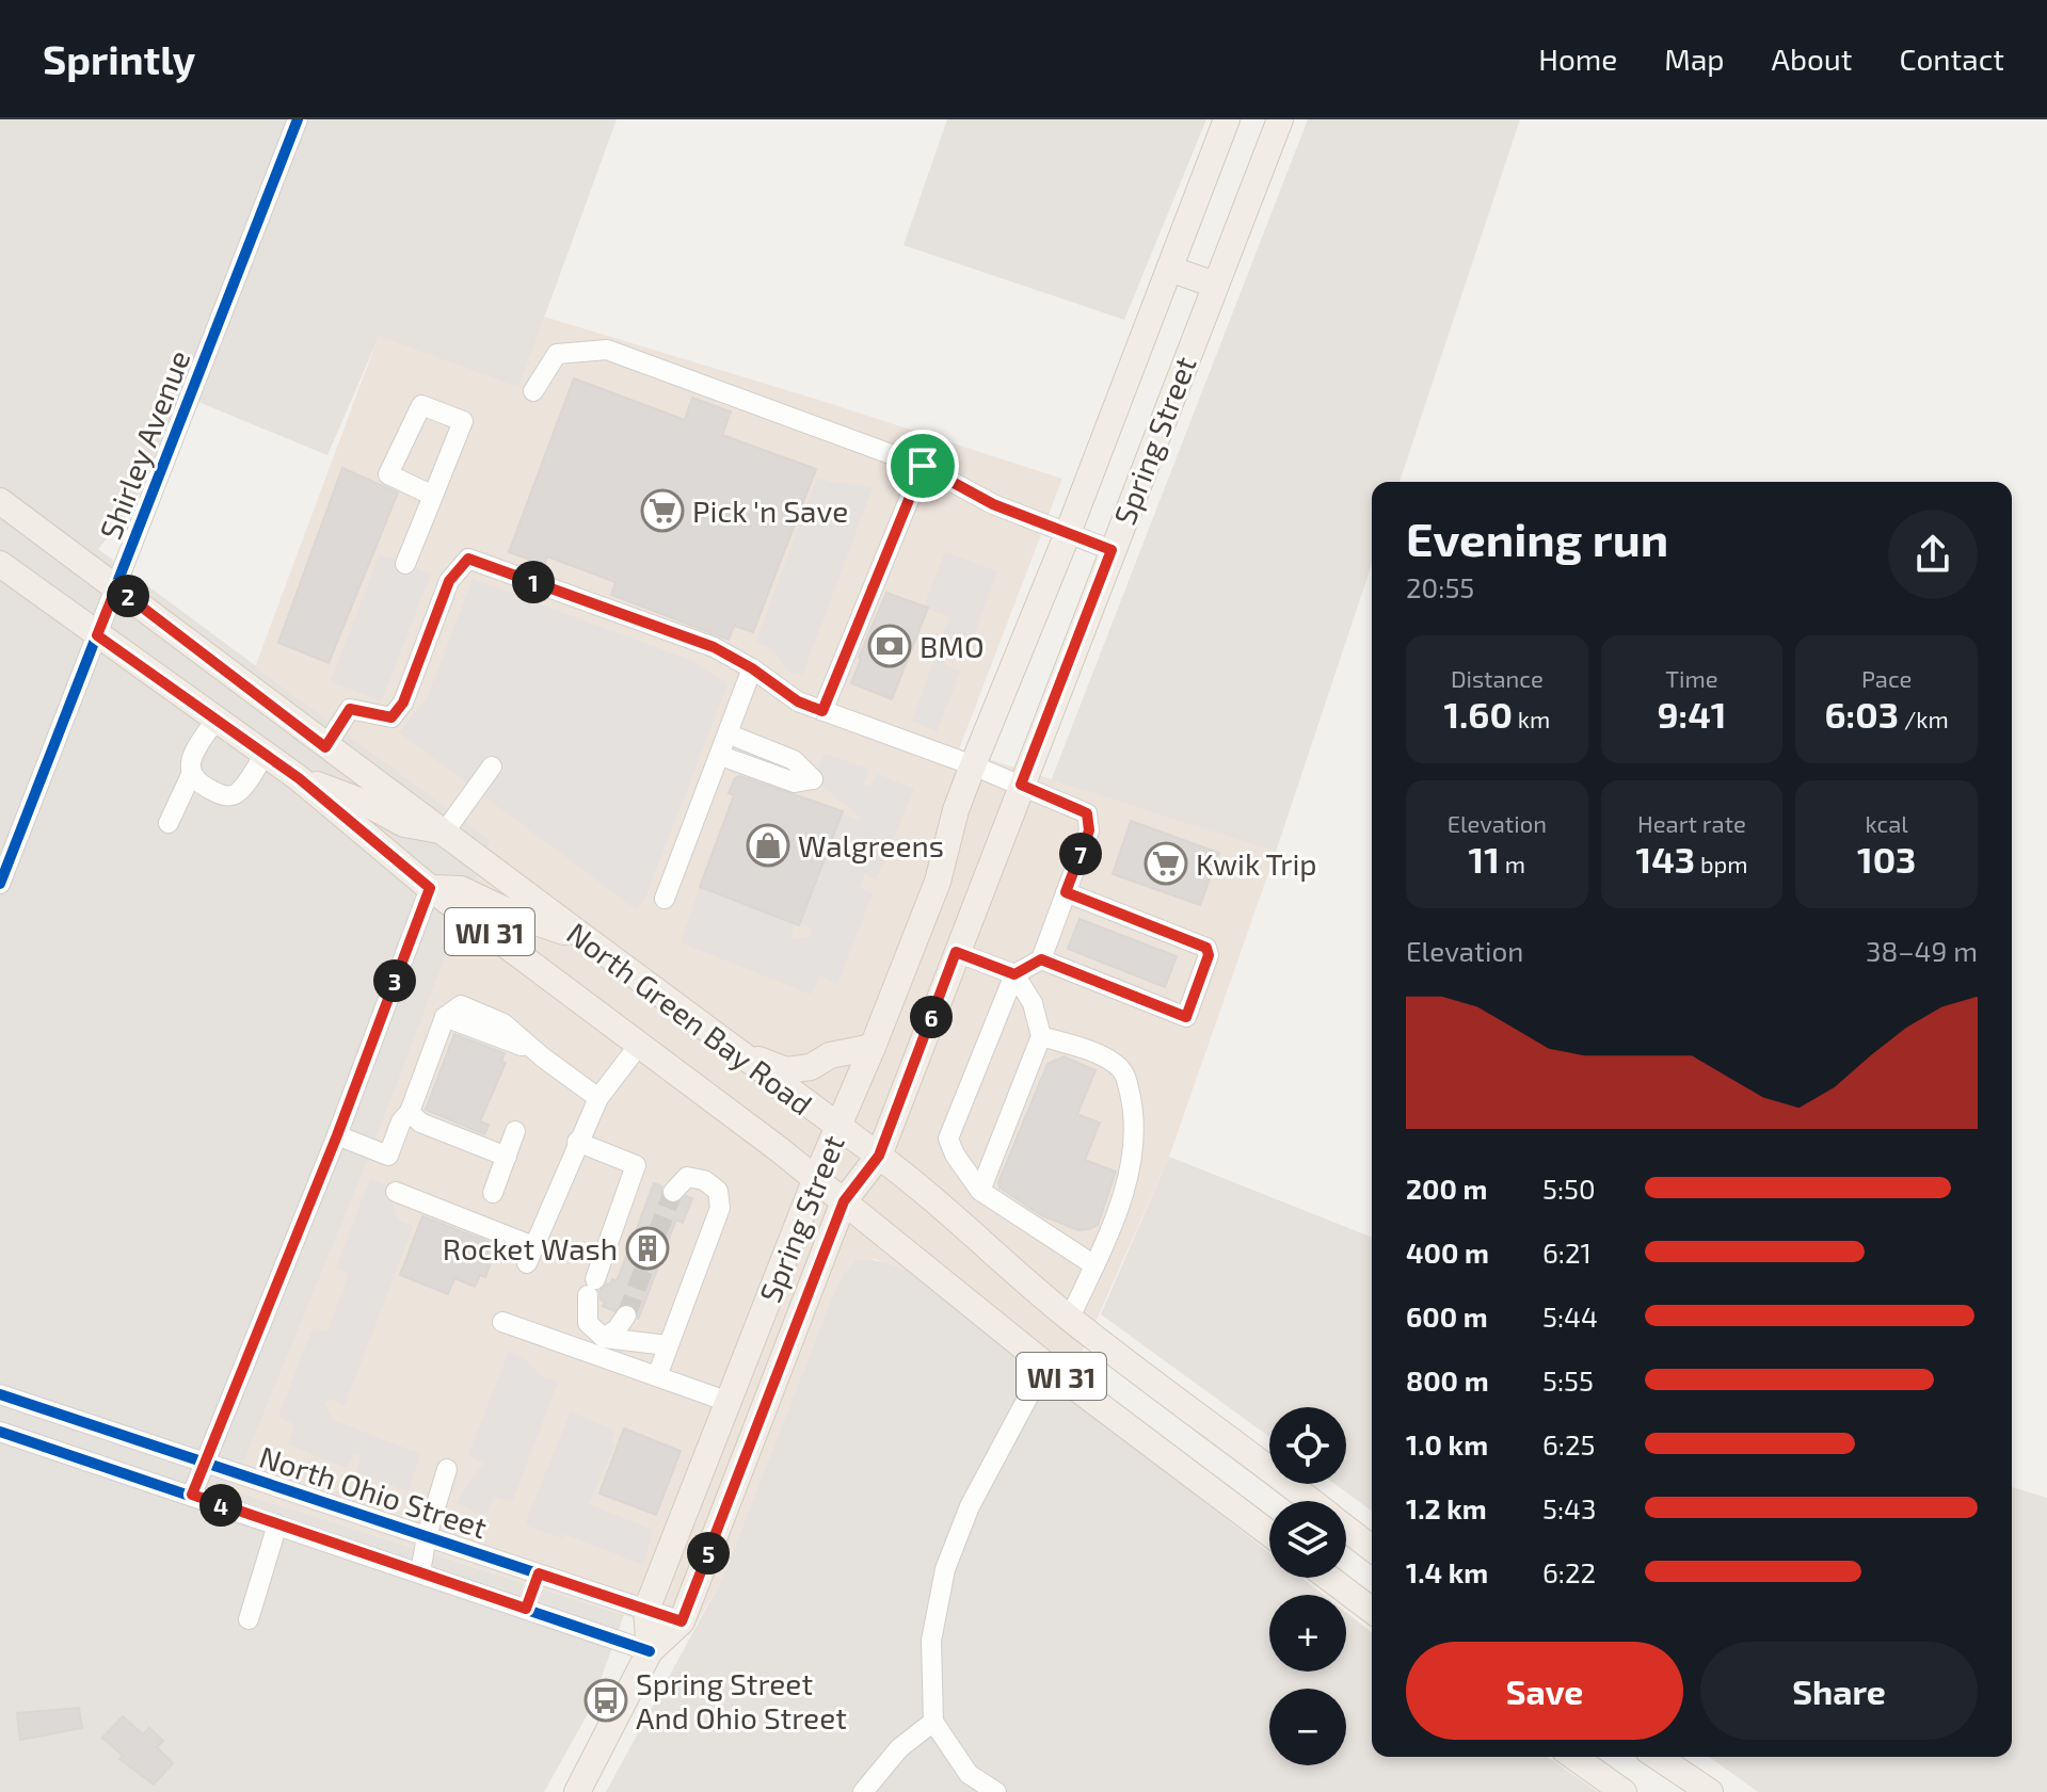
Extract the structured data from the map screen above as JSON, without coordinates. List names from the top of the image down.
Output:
{
  "streets": {
    "main road": ["Spring Street", "WI 31", "North Green Bay Road"],
    "street": ["Shirley Avenue", "North Ohio Street"]
  },
  "crossings": [
    ["Spring Street", "North Green Bay Road"],
    ["Spring Street", "North Ohio Street"],
    ["Shirley Avenue", "North Green Bay Road"]
  ],
  "places": {
    "supermarket": ["Pick 'n Save", "Kwik Trip"],
    "bank": ["BMO"],
    "shop": ["Walgreens"],
    "building": ["Rocket Wash"],
    "bus stop": ["Spring Street And Ohio Street"]
  },
  "page": {
    "header": "Sprintly",
    "nav": [
      "Home",
      "Map",
      "About",
      "Contact"
    ],
    "heading": ["Evening run", "20:55"],
    "pins": [
      "1",
      "2",
      "7",
      "3",
      "6",
      "4",
      "5"
    ],
    "stats": [
      ["Distance", "1.60 km"],
      ["Time", "9:41"],
      ["Pace", "6:03 /km"],
      ["Elevation", "11 m"],
      ["Heart rate", "143 bpm"],
      ["kcal", "103"]
    ],
    "chart": ["Elevation", "38–49 m"],
    "list": [
      {
        "name": "200 m",
        "note": "5:50"
      },
      {
        "name": "400 m",
        "note": "6:21"
      },
      {
        "name": "600 m",
        "note": "5:44"
      },
      {
        "name": "800 m",
        "note": "5:55"
      },
      {
        "name": "1.0 km",
        "note": "6:25"
      },
      {
        "name": "1.2 km",
        "note": "5:43"
      },
      {
        "name": "1.4 km",
        "note": "6:22"
      }
    ],
    "map_buttons": ["+", "−"],
    "buttons": ["Save", "Share"]
  }
}
